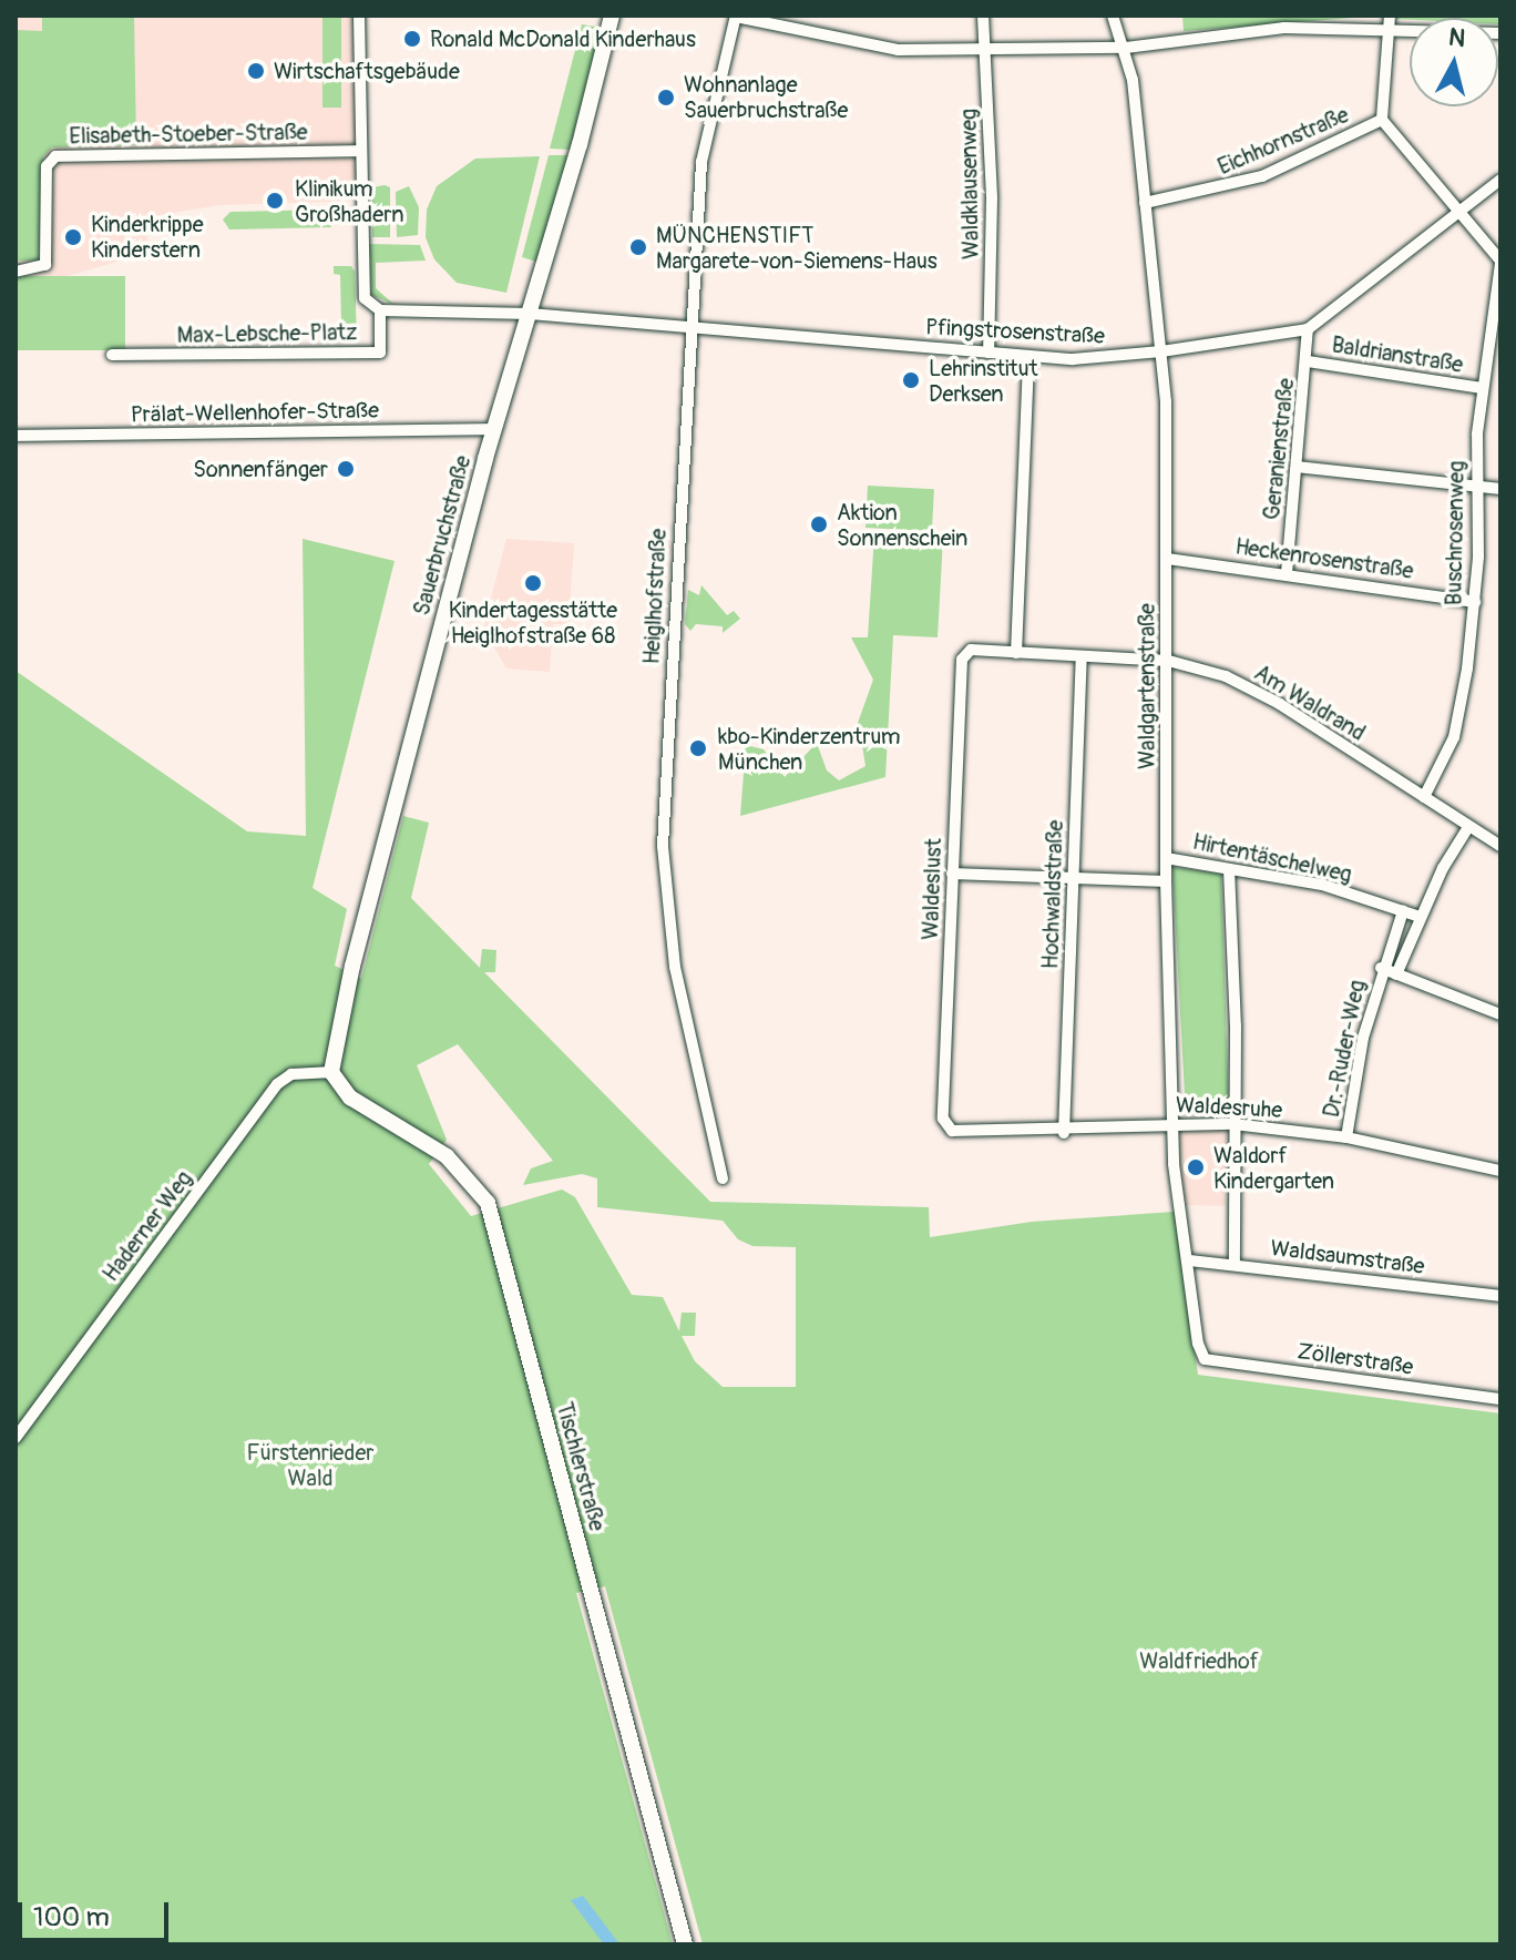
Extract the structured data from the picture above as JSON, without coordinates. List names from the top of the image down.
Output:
{
  "streets": {
    "street": [
      "Elisabeth-Stoeber-Straße",
      "Eichhornstraße",
      "Waldklausenweg",
      "Pfingstrosenstraße",
      "Max-Lebsche-Platz",
      "Baldrianstraße",
      "Prälat-Wellenhofer-Straße",
      "Geranienstraße",
      "Buschrosenweg",
      "Sauerbruchstraße",
      "Heckenrosenstraße",
      "Heiglhofstraße",
      "Waldgartenstraße",
      "Am Waldrand",
      "Hirtentäschelweg",
      "Waldeslust",
      "Hochwaldstraße",
      "Dr.-Ruder-Weg",
      "Waldesruhe",
      "Haderner Weg",
      "Waldsaumstraße",
      "Zöllerstraße",
      "Tischlerstraße"
    ]
  },
  "crossings": [
    ["Elisabeth-Stoeber-Straße", "Max-Lebsche-Platz"],
    ["Eichhornstraße", "Waldgartenstraße"],
    ["Waldklausenweg", "Pfingstrosenstraße"],
    ["Pfingstrosenstraße", "Max-Lebsche-Platz"],
    ["Pfingstrosenstraße", "Geranienstraße"],
    ["Pfingstrosenstraße", "Sauerbruchstraße"],
    ["Pfingstrosenstraße", "Heiglhofstraße"],
    ["Pfingstrosenstraße", "Waldgartenstraße"],
    ["Max-Lebsche-Platz", "Sauerbruchstraße"],
    ["Baldrianstraße", "Geranienstraße"],
    ["Baldrianstraße", "Buschrosenweg"],
    ["Prälat-Wellenhofer-Straße", "Sauerbruchstraße"],
    ["Geranienstraße", "Heckenrosenstraße"],
    ["Buschrosenweg", "Heckenrosenstraße"],
    ["Buschrosenweg", "Am Waldrand"],
    ["Sauerbruchstraße", "Haderner Weg"],
    ["Sauerbruchstraße", "Tischlerstraße"],
    ["Heckenrosenstraße", "Waldgartenstraße"],
    ["Waldgartenstraße", "Am Waldrand"],
    ["Waldgartenstraße", "Hirtentäschelweg"],
    ["Waldgartenstraße", "Waldesruhe"],
    ["Waldgartenstraße", "Waldsaumstraße"],
    ["Waldgartenstraße", "Zöllerstraße"],
    ["Am Waldrand", "Waldeslust"],
    ["Am Waldrand", "Hochwaldstraße"],
    ["Am Waldrand", "Dr.-Ruder-Weg"],
    ["Hirtentäschelweg", "Dr.-Ruder-Weg"],
    ["Waldeslust", "Waldesruhe"],
    ["Hochwaldstraße", "Waldesruhe"],
    ["Dr.-Ruder-Weg", "Waldesruhe"],
    ["Haderner Weg", "Tischlerstraße"]
  ],
  "parks": ["Fürstenrieder Wald", "Waldfriedhof"],
  "places": [
    "Ronald McDonald Kinderhaus",
    "Wirtschaftsgebäude",
    "Wohnanlage Sauerbruchstraße",
    "Klinikum Großhadern",
    "Kinderkrippe Kinderstern",
    "MÜNCHENSTIFT Margarete-von-Siemens-Haus",
    "Lehrinstitut Derksen",
    "Sonnenfänger",
    "Aktion Sonnenschein",
    "Kindertagesstätte Heiglhofstraße 68",
    "kbo-Kinderzentrum München",
    "Waldorf Kindergarten"
  ],
  "scale_bar": "100 m",
  "north": "top"
}
